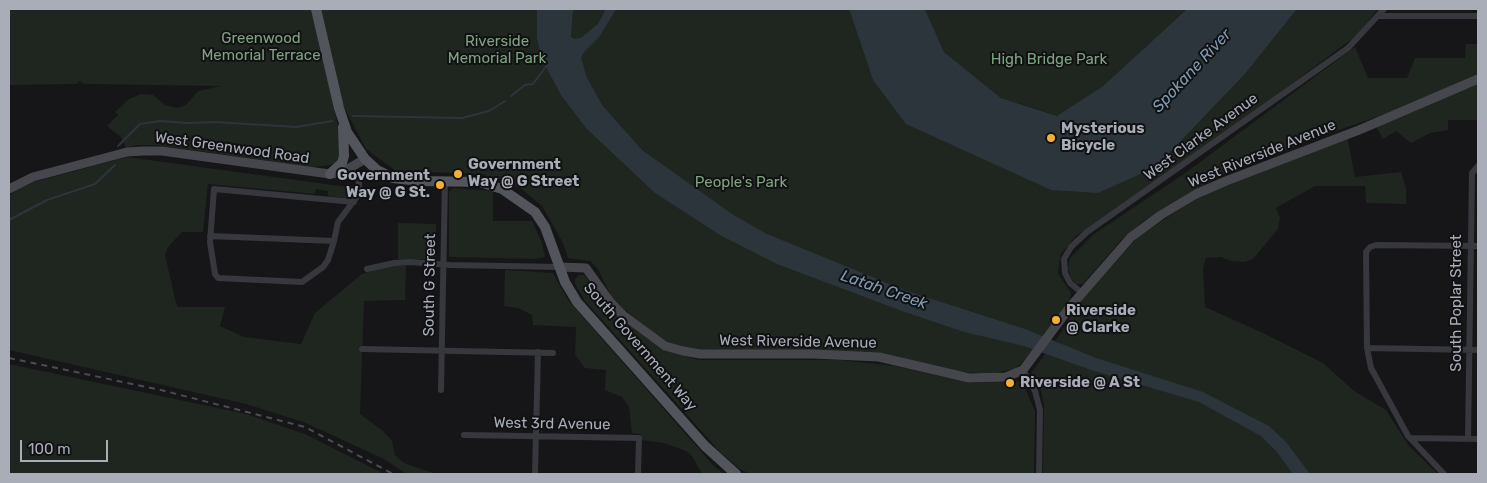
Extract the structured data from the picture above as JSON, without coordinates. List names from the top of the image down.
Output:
{
  "streets": {
    "main road": ["West Greenwood Road", "West Riverside Avenue", "South Government Way"],
    "street": [
      "West Clarke Avenue",
      "South G Street",
      "South Poplar Street",
      "West 3rd Avenue"
    ]
  },
  "crossings": [
    ["West Clarke Avenue", "West Riverside Avenue"],
    ["West Greenwood Road", "South Government Way"],
    ["West Riverside Avenue", "South Government Way"],
    ["South G Street", "South Government Way"]
  ],
  "water": ["Spokane River", "Latah Creek"],
  "parks": [
    "Greenwood Memorial Terrace",
    "Riverside Memorial Park",
    "High Bridge Park",
    "People's Park"
  ],
  "places": [
    "Mysterious Bicycle",
    "Government Way @ G Street",
    "Government Way @ G St.",
    "Riverside @ Clarke",
    "Riverside @ A St"
  ],
  "scale_bar": "100 m"
}
